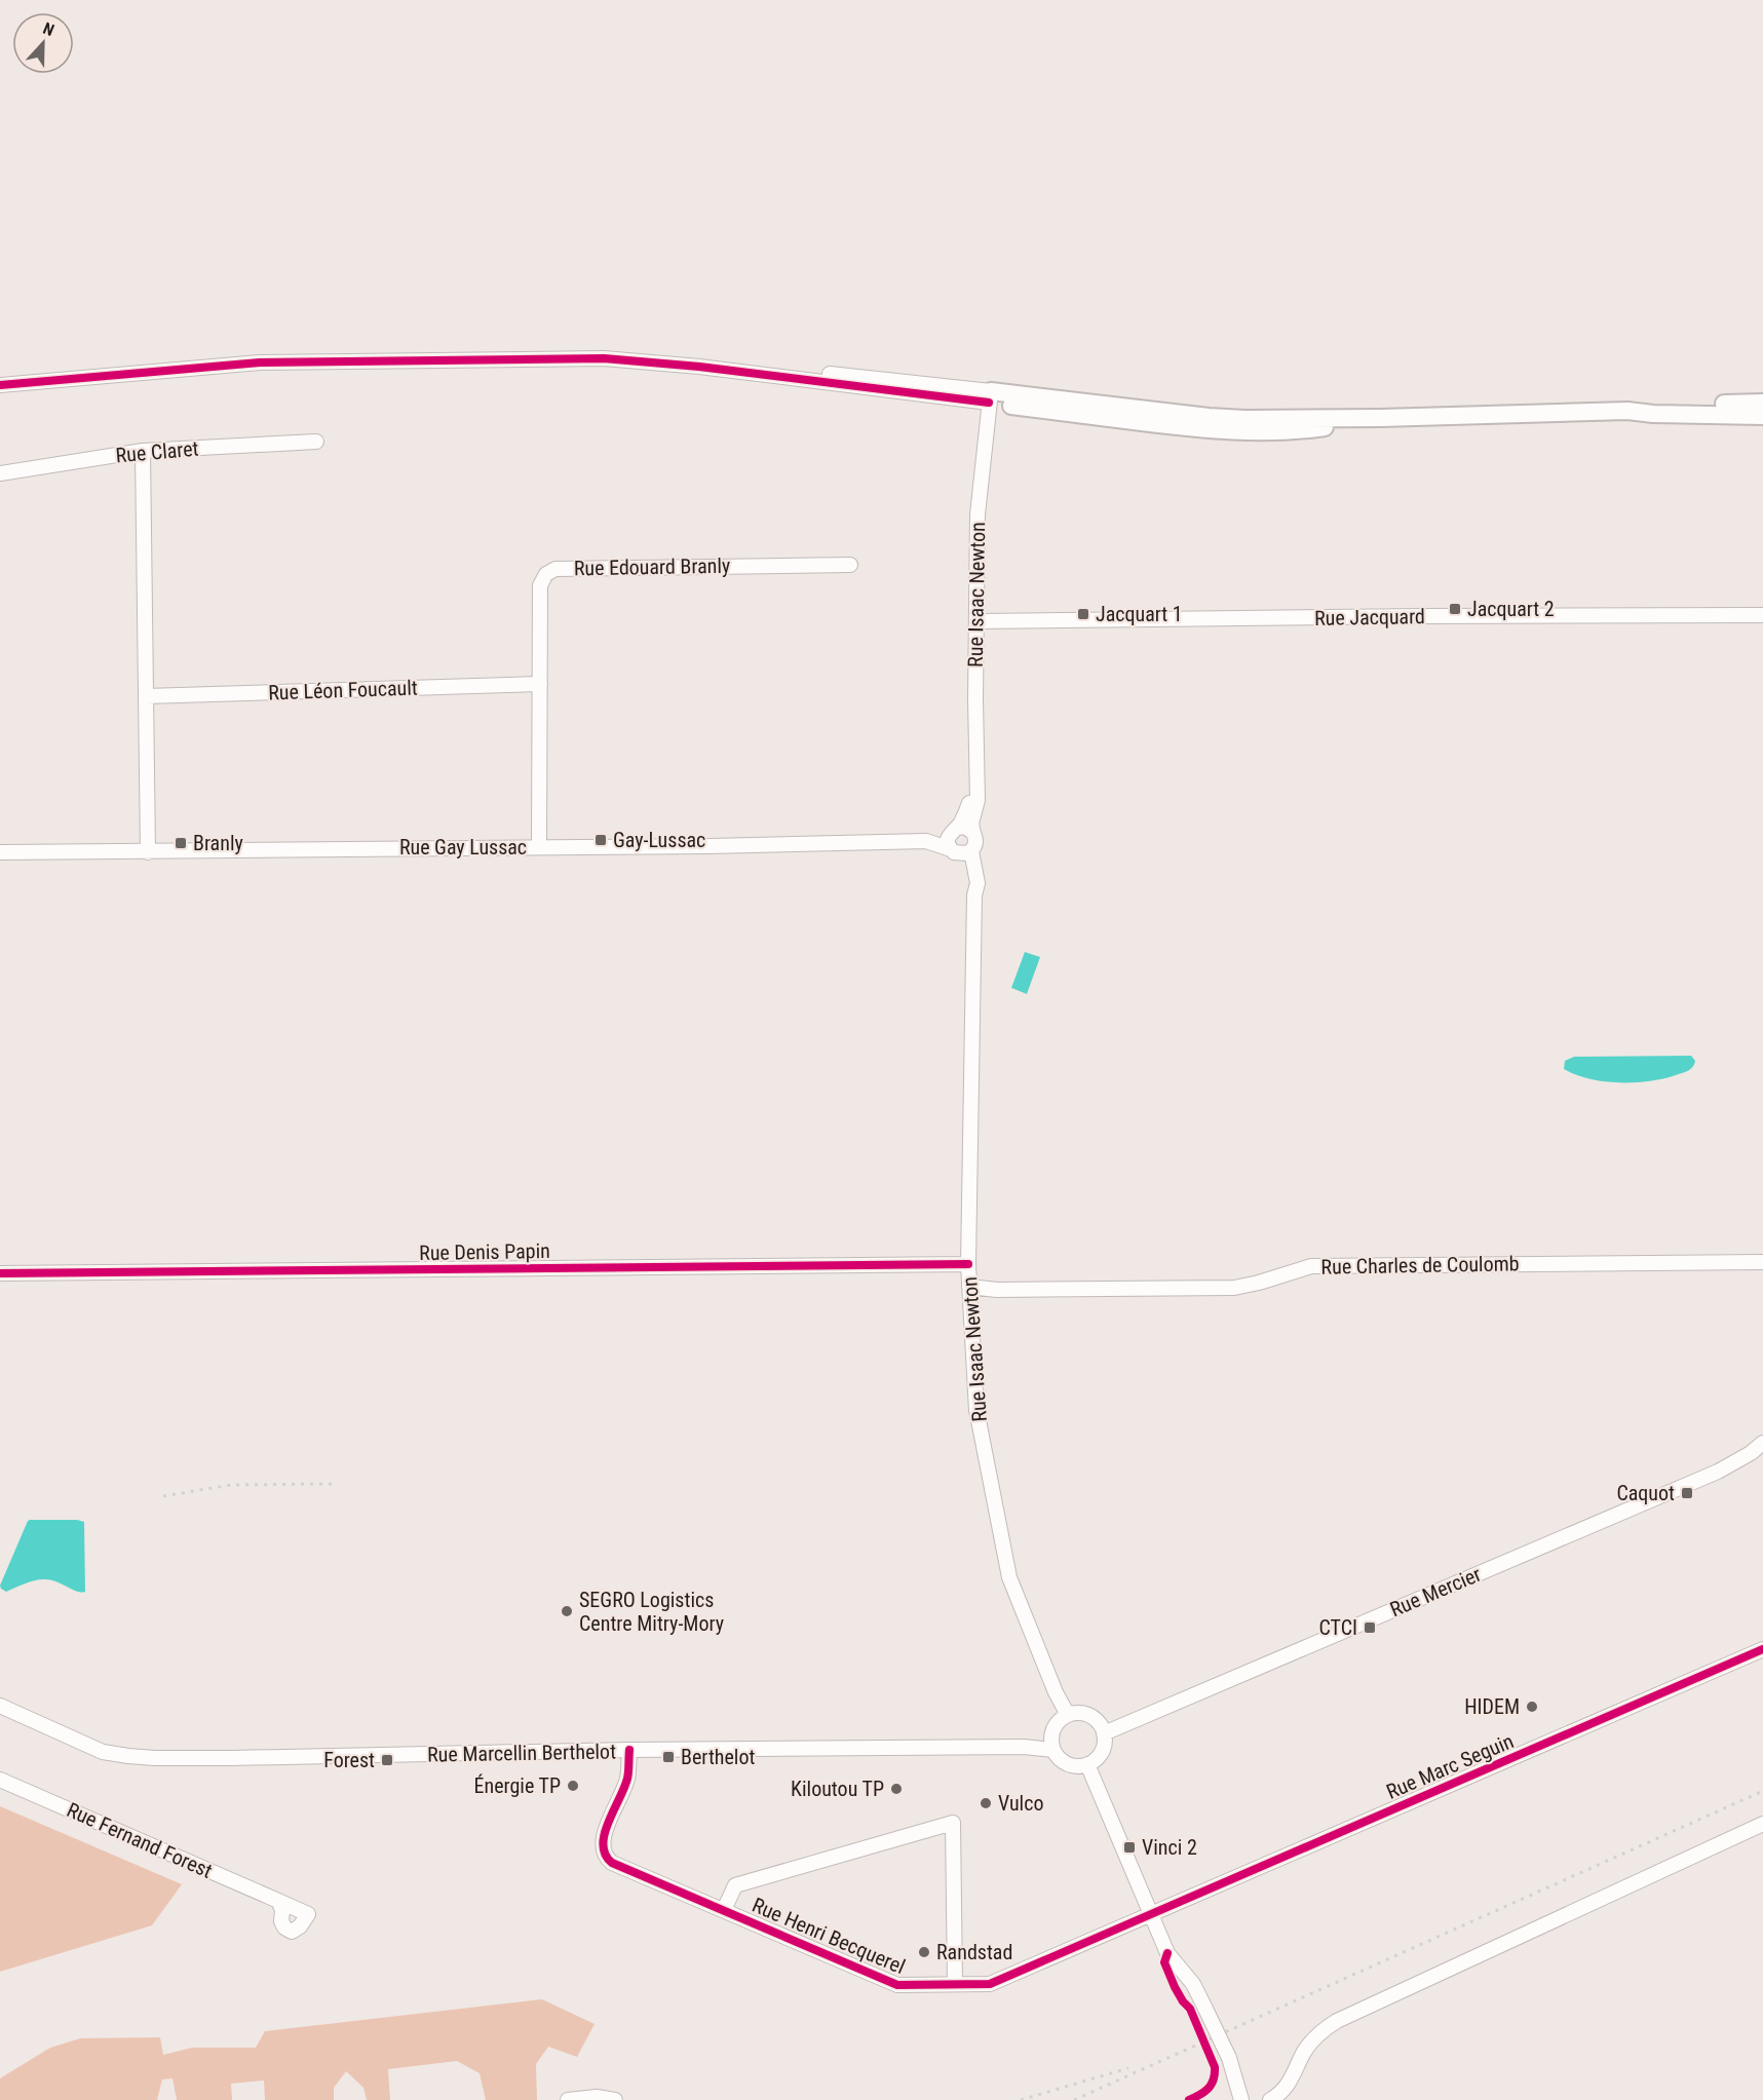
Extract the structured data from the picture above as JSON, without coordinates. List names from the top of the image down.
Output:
{
  "streets": {
    "street": [
      "Rue Claret",
      "Rue Edouard Branly",
      "Rue Isaac Newton",
      "Rue Jacquard",
      "Rue Léon Foucault",
      "Rue Gay Lussac",
      "Rue Denis Papin",
      "Rue Charles de Coulomb",
      "Rue Mercier",
      "Rue Marcellin Berthelot",
      "Rue Marc Seguin",
      "Rue Fernand Forest",
      "Rue Henri Becquerel"
    ]
  },
  "crossings": [
    ["Rue Edouard Branly", "Rue Léon Foucault"],
    ["Rue Edouard Branly", "Rue Gay Lussac"],
    ["Rue Isaac Newton", "Rue Jacquard"],
    ["Rue Isaac Newton", "Rue Gay Lussac"],
    ["Rue Isaac Newton", "Rue Denis Papin"],
    ["Rue Isaac Newton", "Rue Charles de Coulomb"],
    ["Rue Isaac Newton", "Rue Mercier"],
    ["Rue Isaac Newton", "Rue Marcellin Berthelot"],
    ["Rue Mercier", "Rue Marcellin Berthelot"],
    ["Rue Marcellin Berthelot", "Rue Henri Becquerel"],
    ["Rue Marc Seguin", "Rue Henri Becquerel"]
  ],
  "places": {
    "transit": [
      "Jacquart 2",
      "Jacquart 1",
      "Gay-Lussac",
      "Branly",
      "Caquot",
      "CTCI",
      "Berthelot",
      "Forest",
      "Vinci 2"
    ],
    "other": [
      "SEGRO Logistics Centre Mitry-Mory",
      "HIDEM",
      "Énergie TP",
      "Kiloutou TP",
      "Vulco",
      "Randstad"
    ]
  },
  "north": "top"
}
